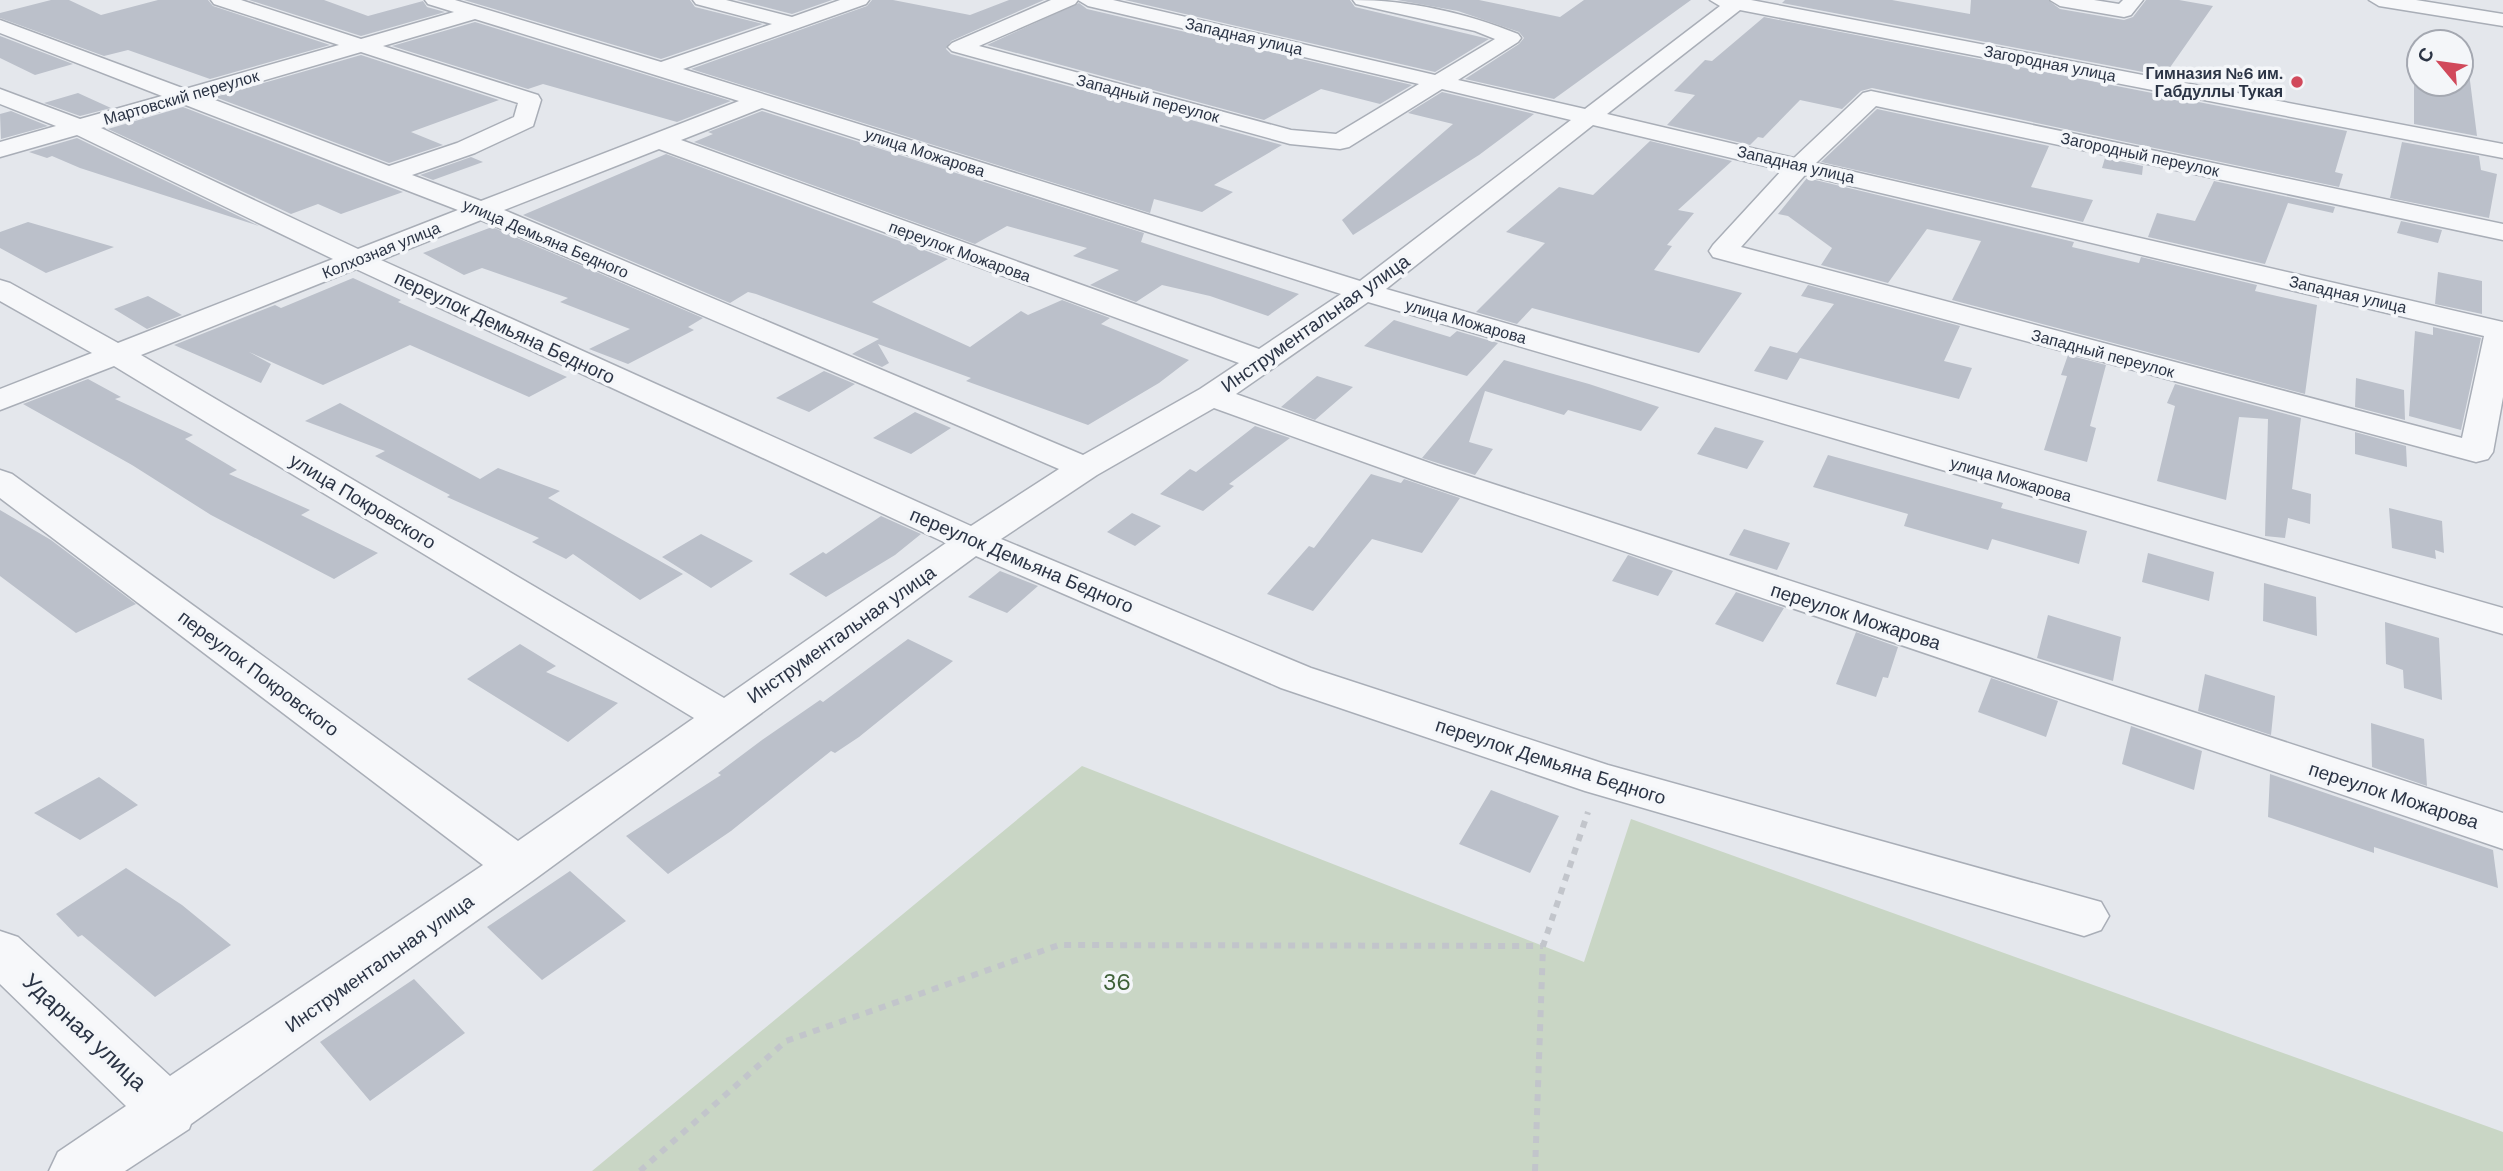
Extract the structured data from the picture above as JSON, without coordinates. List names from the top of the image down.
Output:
{
  "streets": {
    "street": [
      "Западная улица",
      "Загородная улица",
      "Мартовский переулок",
      "Западный переулок",
      "улица Можарова",
      "Загородный переулок",
      "улица Демьяна Бедного",
      "Колхозная улица",
      "переулок Можарова",
      "Инструментальная улица",
      "переулок Демьяна Бедного",
      "улица Покровского",
      "переулок Покровского",
      "Ударная улица"
    ]
  },
  "crossings": [
    ["Западная улица", "Западный переулок"],
    ["Западная улица", "Загородный переулок"],
    ["Западная улица", "Инструментальная улица"],
    ["Загородная улица", "Инструментальная улица"],
    ["Мартовский переулок", "улица Можарова"],
    ["Мартовский переулок", "улица Демьяна Бедного"],
    ["Мартовский переулок", "переулок Демьяна Бедного"],
    ["Западный переулок", "Загородный переулок"],
    ["улица Можарова", "Колхозная улица"],
    ["улица Можарова", "Инструментальная улица"],
    ["улица Демьяна Бедного", "Колхозная улица"],
    ["улица Демьяна Бедного", "Инструментальная улица"],
    ["Колхозная улица", "переулок Можарова"],
    ["Колхозная улица", "переулок Демьяна Бедного"],
    ["Колхозная улица", "улица Покровского"],
    ["переулок Можарова", "Инструментальная улица"],
    ["Инструментальная улица", "переулок Демьяна Бедного"],
    ["Инструментальная улица", "улица Покровского"],
    ["Инструментальная улица", "переулок Покровского"],
    ["Инструментальная улица", "Ударная улица"]
  ],
  "parks": ["36"],
  "places": ["Гимназия №6 им. Габдуллы Тукая"],
  "north": "top left"
}
